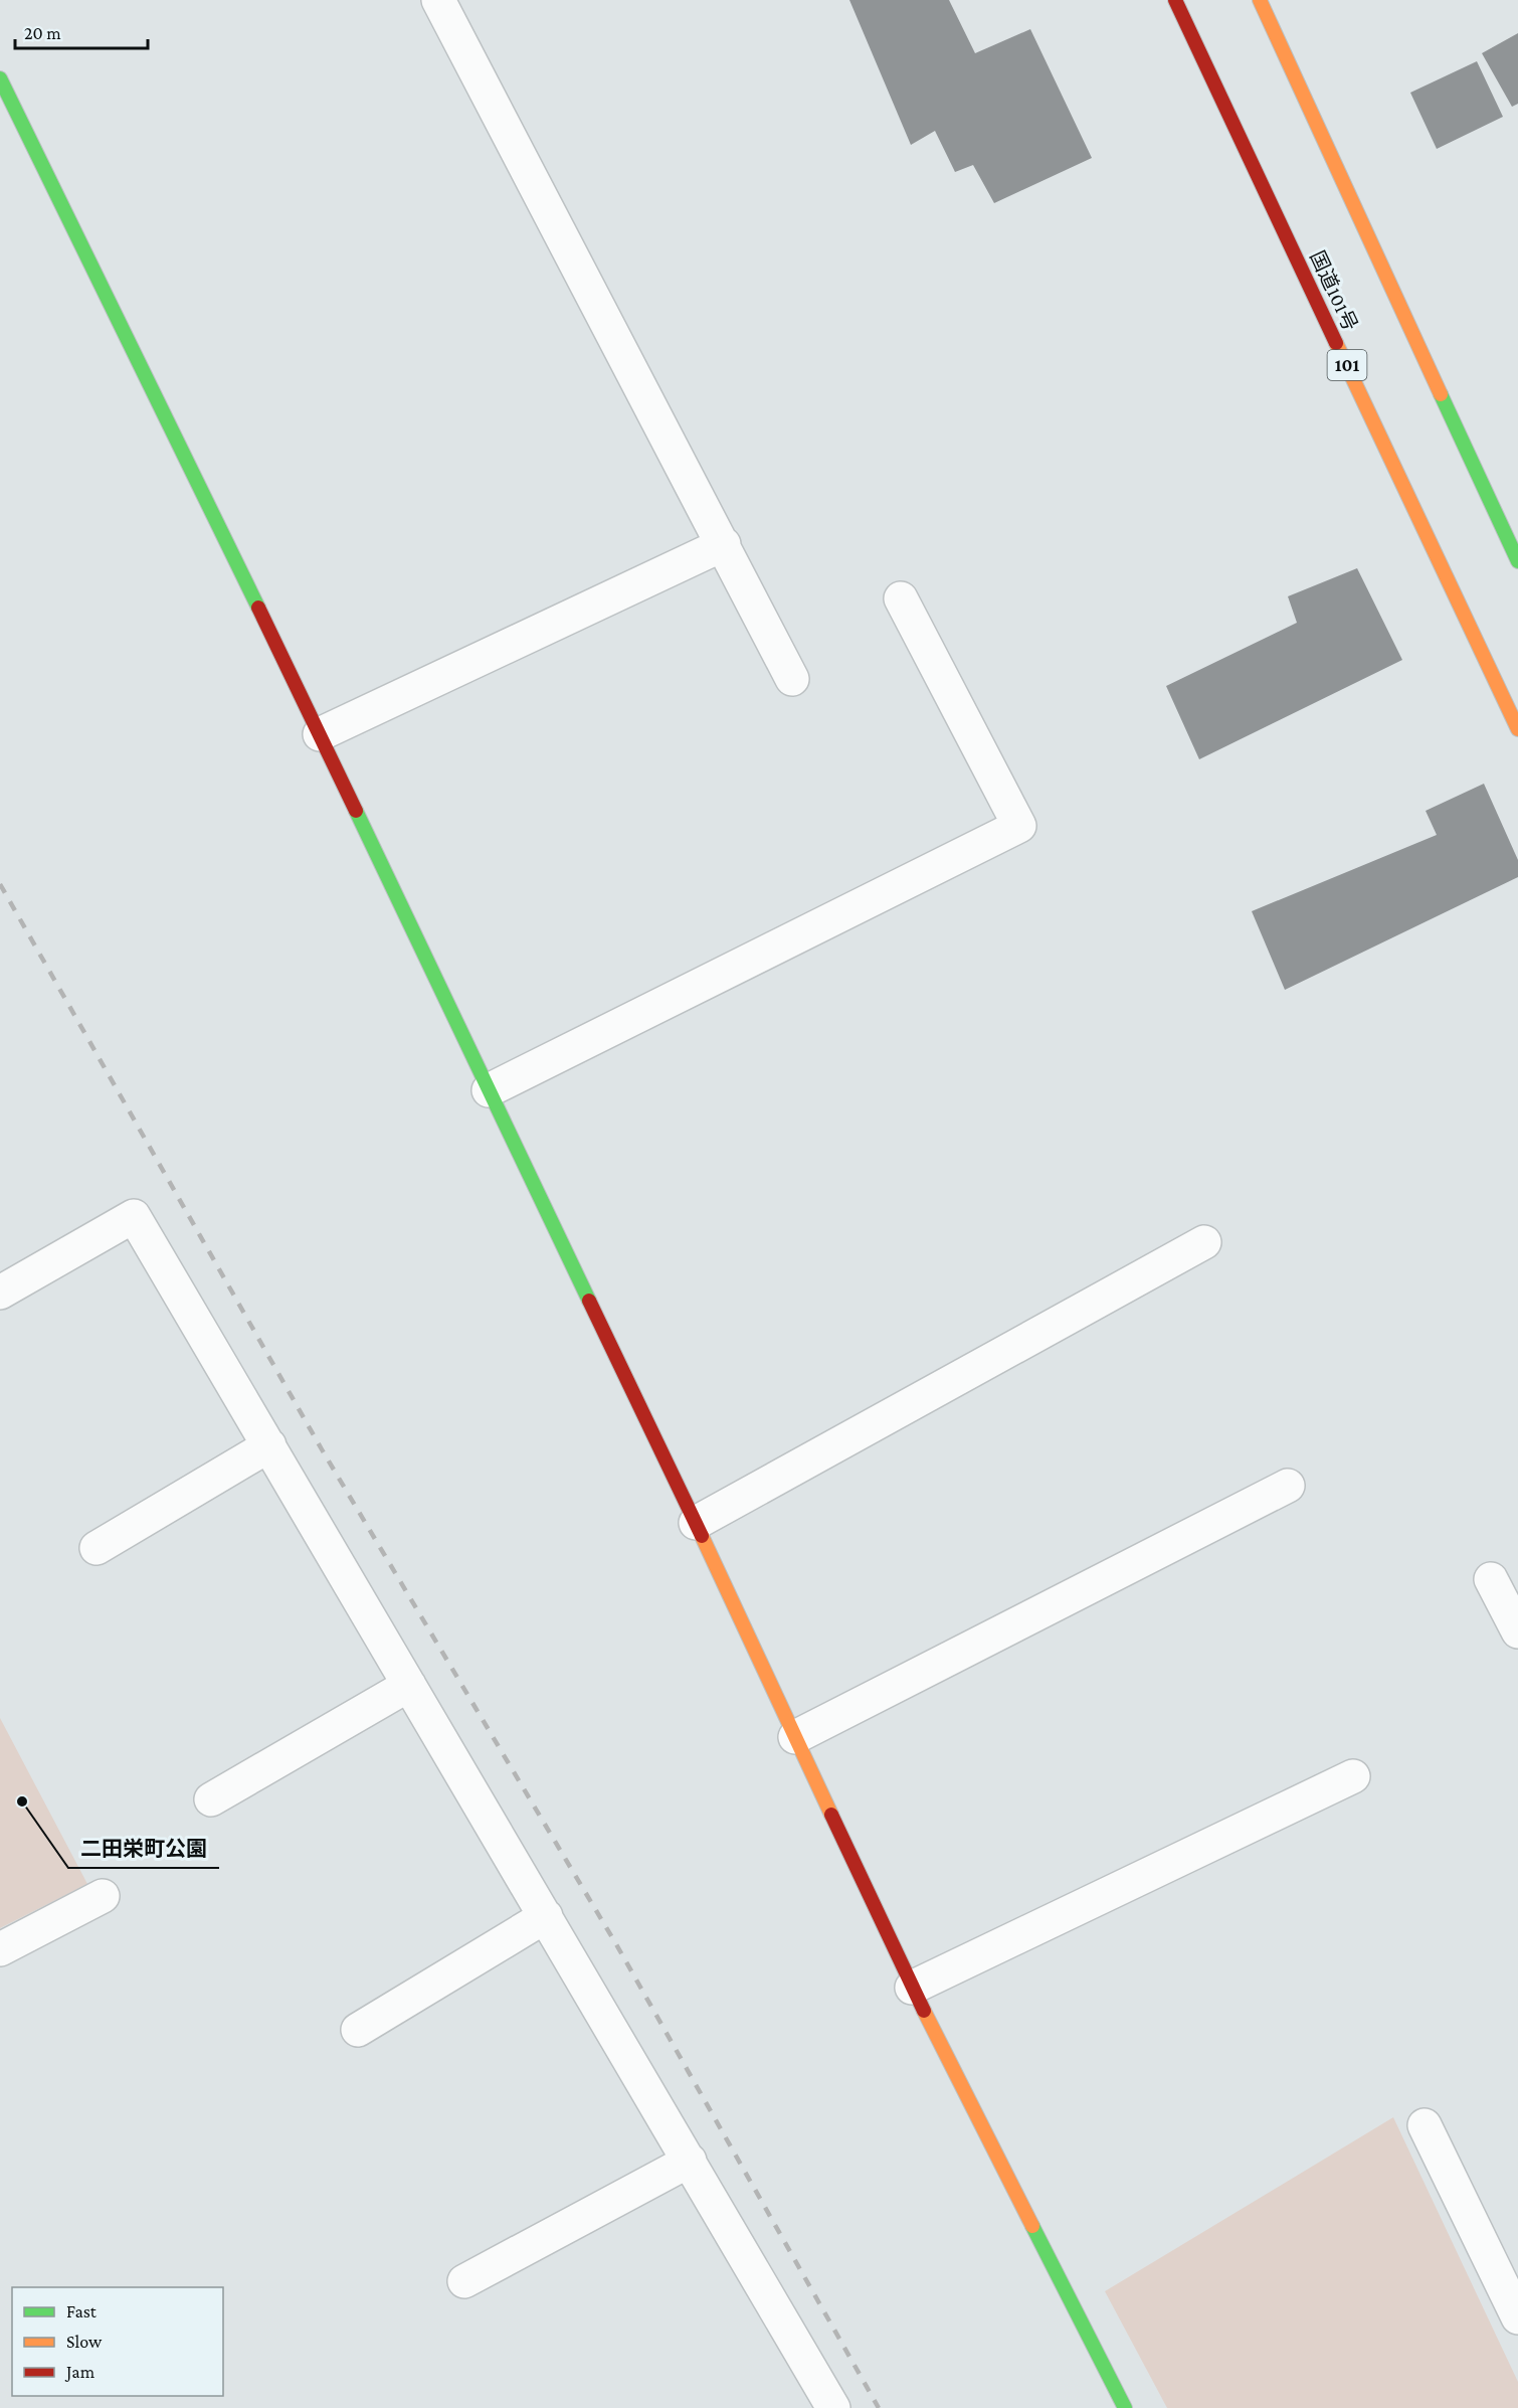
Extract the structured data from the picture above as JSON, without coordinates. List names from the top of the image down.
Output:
{
  "streets": {
    "main road": ["国道101号", "101"]
  },
  "places": ["二田栄町公園"],
  "legend": ["Fast", "Slow", "Jam"],
  "scale_bar": "20 m"
}
